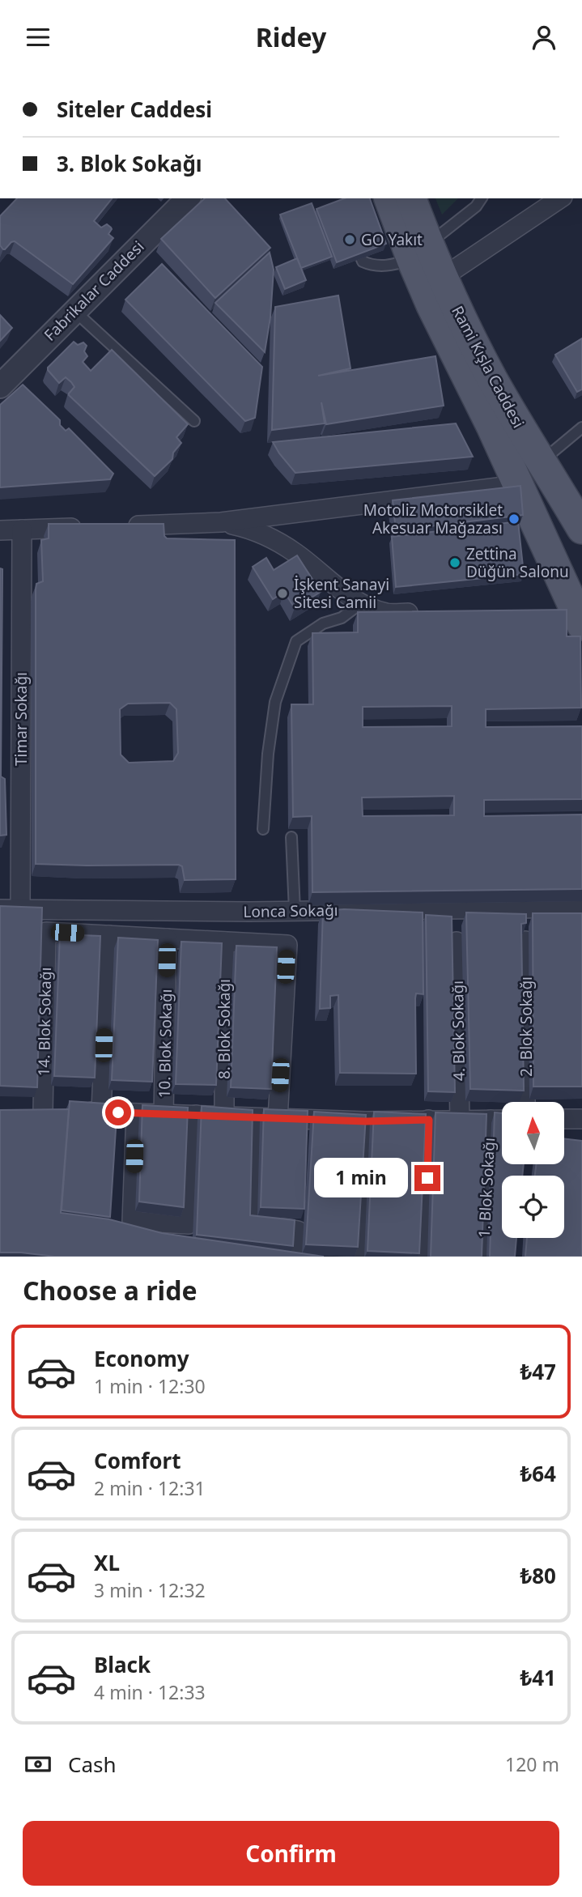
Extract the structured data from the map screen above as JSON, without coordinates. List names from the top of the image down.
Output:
{
  "streets": {
    "main road": ["Rami Kışla Caddesi"],
    "street": [
      "Fabrikalar Caddesi",
      "Timar Sokağı",
      "Lonca Sokağı",
      "14. Blok Sokağı",
      "2. Blok Sokağı",
      "8. Blok Sokağı",
      "4. Blok Sokağı",
      "10. Blok Sokağı",
      "1. Blok Sokağı"
    ]
  },
  "crossings": [
    ["Timar Sokağı", "Lonca Sokağı"]
  ],
  "places": [
    "GO Yakıt",
    "Motoliz Motorsiklet Akesuar Mağazası",
    "Zettina Düğün Salonu",
    "İşkent Sanayi Sitesi Camii"
  ],
  "north": "top",
  "page": {
    "header": "Ridey",
    "banner": ["Siteler Caddesi", "3. Blok Sokağı"],
    "bubble": "1 min",
    "heading": "Choose a ride",
    "list": [
      {
        "name": "Economy",
        "note": "1 min · 12:30",
        "value": "₺47"
      },
      {
        "name": "Comfort",
        "note": "2 min · 12:31",
        "value": "₺64"
      },
      {
        "name": "XL",
        "note": "3 min · 12:32",
        "value": "₺80"
      },
      {
        "name": "Black",
        "note": "4 min · 12:33",
        "value": "₺41"
      }
    ],
    "pay": ["Cash", "120 m"],
    "buttons": "Confirm"
  }
}
